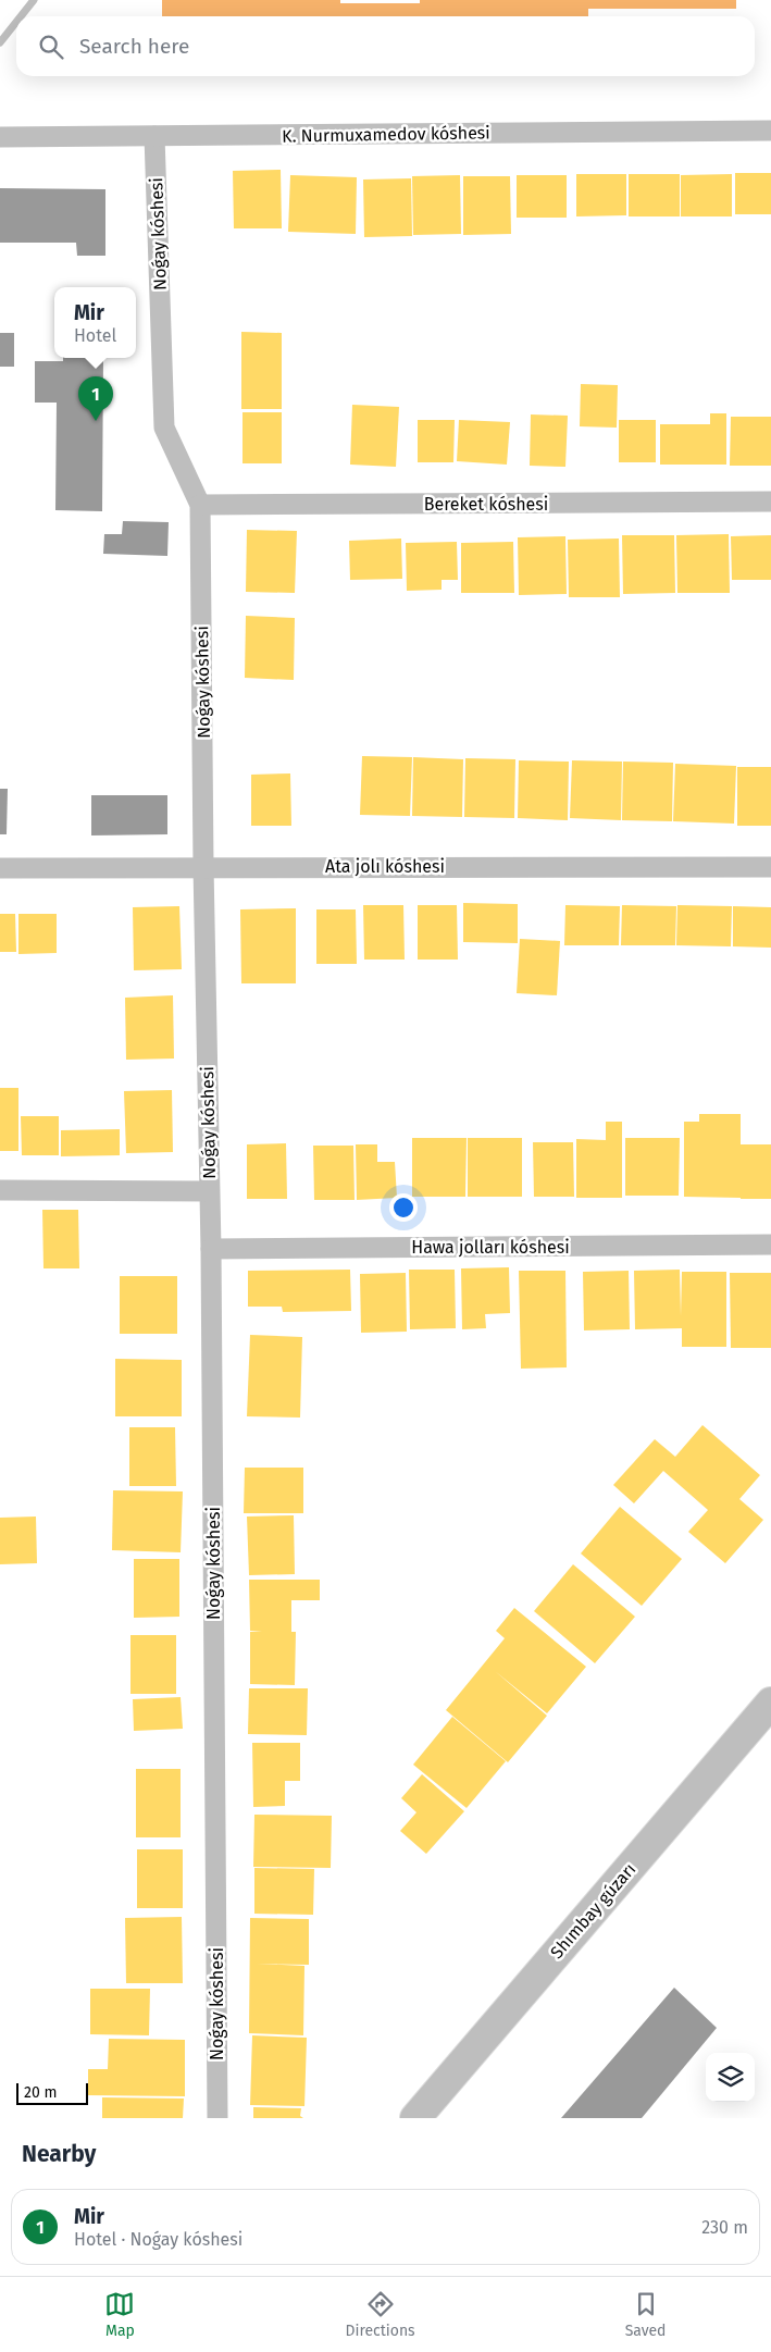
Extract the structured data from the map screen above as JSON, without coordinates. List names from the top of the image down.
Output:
{
  "streets": {
    "main road": ["Shımbay gúzarı"],
    "street": [
      "K. Nurmuxamedov kóshesi",
      "Noǵay kóshesi",
      "Bereket kóshesi",
      "Ata jolı kóshesi",
      "Hawa jolları kóshesi"
    ]
  },
  "crossings": [
    ["K. Nurmuxamedov kóshesi", "Noǵay kóshesi"],
    ["Noǵay kóshesi", "Bereket kóshesi"],
    ["Noǵay kóshesi", "Ata jolı kóshesi"],
    ["Noǵay kóshesi", "Hawa jolları kóshesi"]
  ],
  "scale_bar": "20 m",
  "page": {
    "search": "Search here",
    "popup": ["Mir", "Hotel"],
    "pins": "1",
    "scale": "20 m",
    "heading": "Nearby",
    "list": [
      {
        "mark": "1",
        "name": "Mir",
        "note": "Hotel · Noǵay kóshesi",
        "value": "230 m"
      }
    ],
    "nav": ["Map", "Directions", "Saved"]
  }
}
